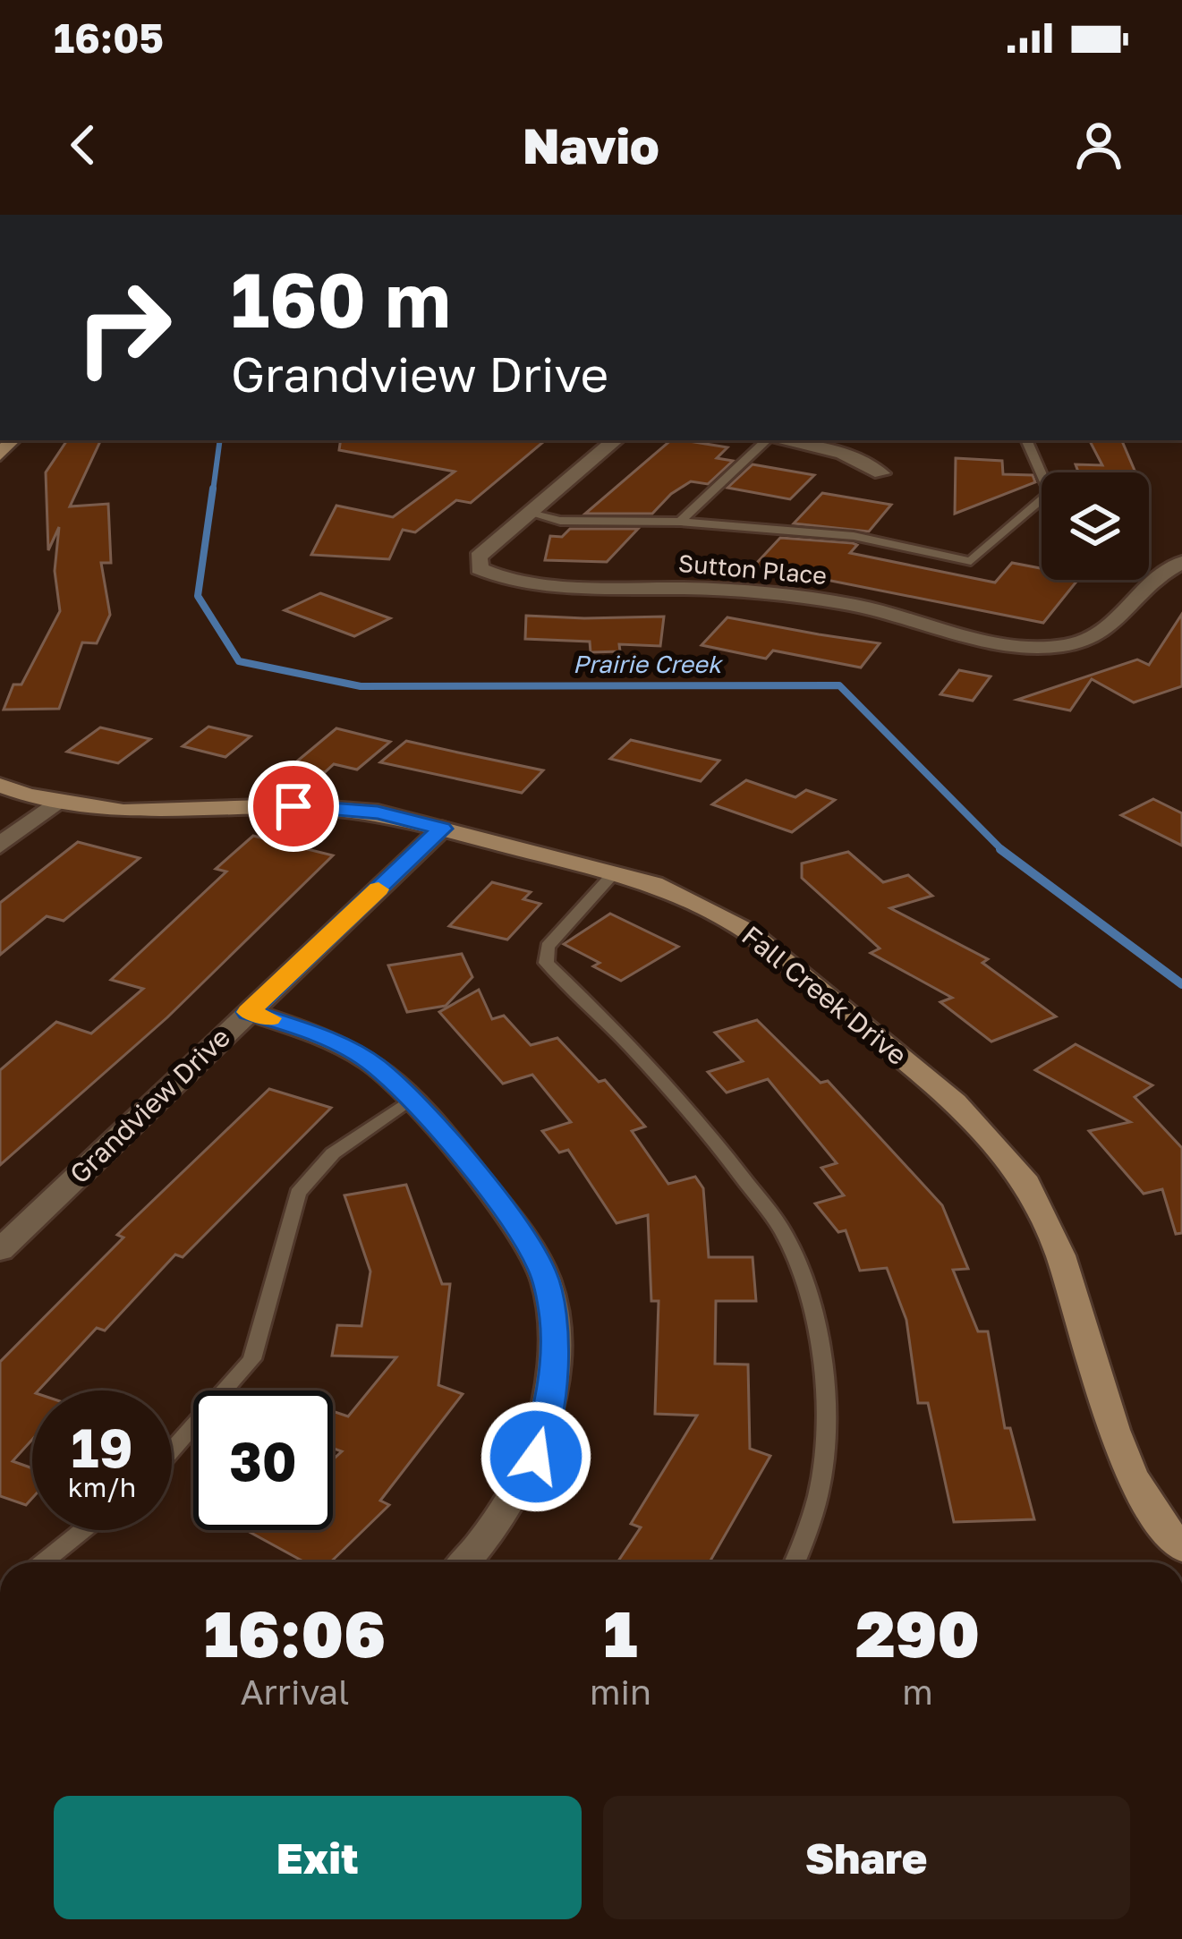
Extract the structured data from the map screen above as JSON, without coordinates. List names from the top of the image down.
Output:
{
  "streets": {
    "street": ["Sutton Place", "Fall Creek Drive", "Grandview Drive"]
  },
  "crossings": [
    ["Fall Creek Drive", "Grandview Drive"]
  ],
  "water": ["Prairie Creek"],
  "page": {
    "status": "16:05",
    "header": "Navio",
    "turn": ["160 m", "Grandview Drive"],
    "speed": "19 km/h",
    "limit": "30",
    "eta": [
      "16:06",
      "Arrival",
      "1",
      "min",
      "290",
      "m"
    ],
    "buttons": ["Exit", "Share"]
  }
}
